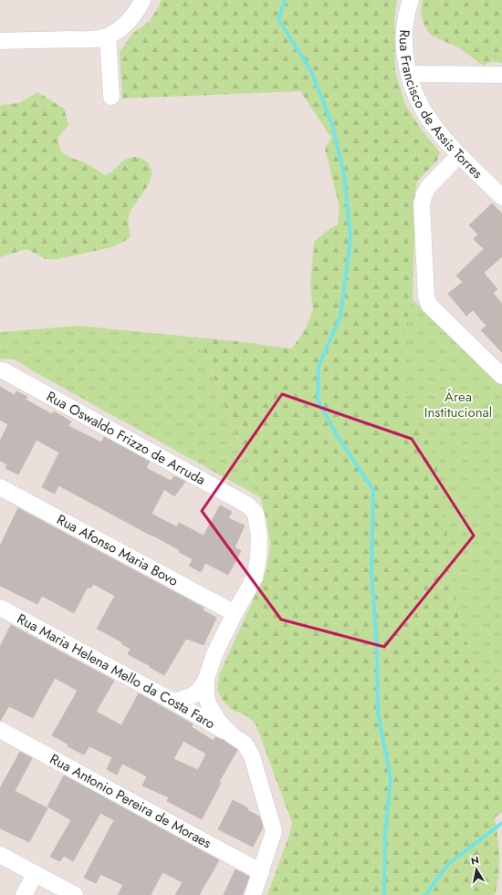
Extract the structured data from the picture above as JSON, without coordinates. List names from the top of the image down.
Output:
{
  "streets": {
    "street": [
      "Rua Francisco de Assis Torres",
      "Rua Oswaldo Frizzo de Arruda",
      "Rua Afonso Maria Bovo",
      "Rua Maria Helena Mello da Costa Faro",
      "Rua Antonio Pereira de Moraes"
    ]
  },
  "crossings": [
    ["Rua Oswaldo Frizzo de Arruda", "Rua Afonso Maria Bovo"]
  ],
  "parks": ["Área Institucional"],
  "north": "top"
}
